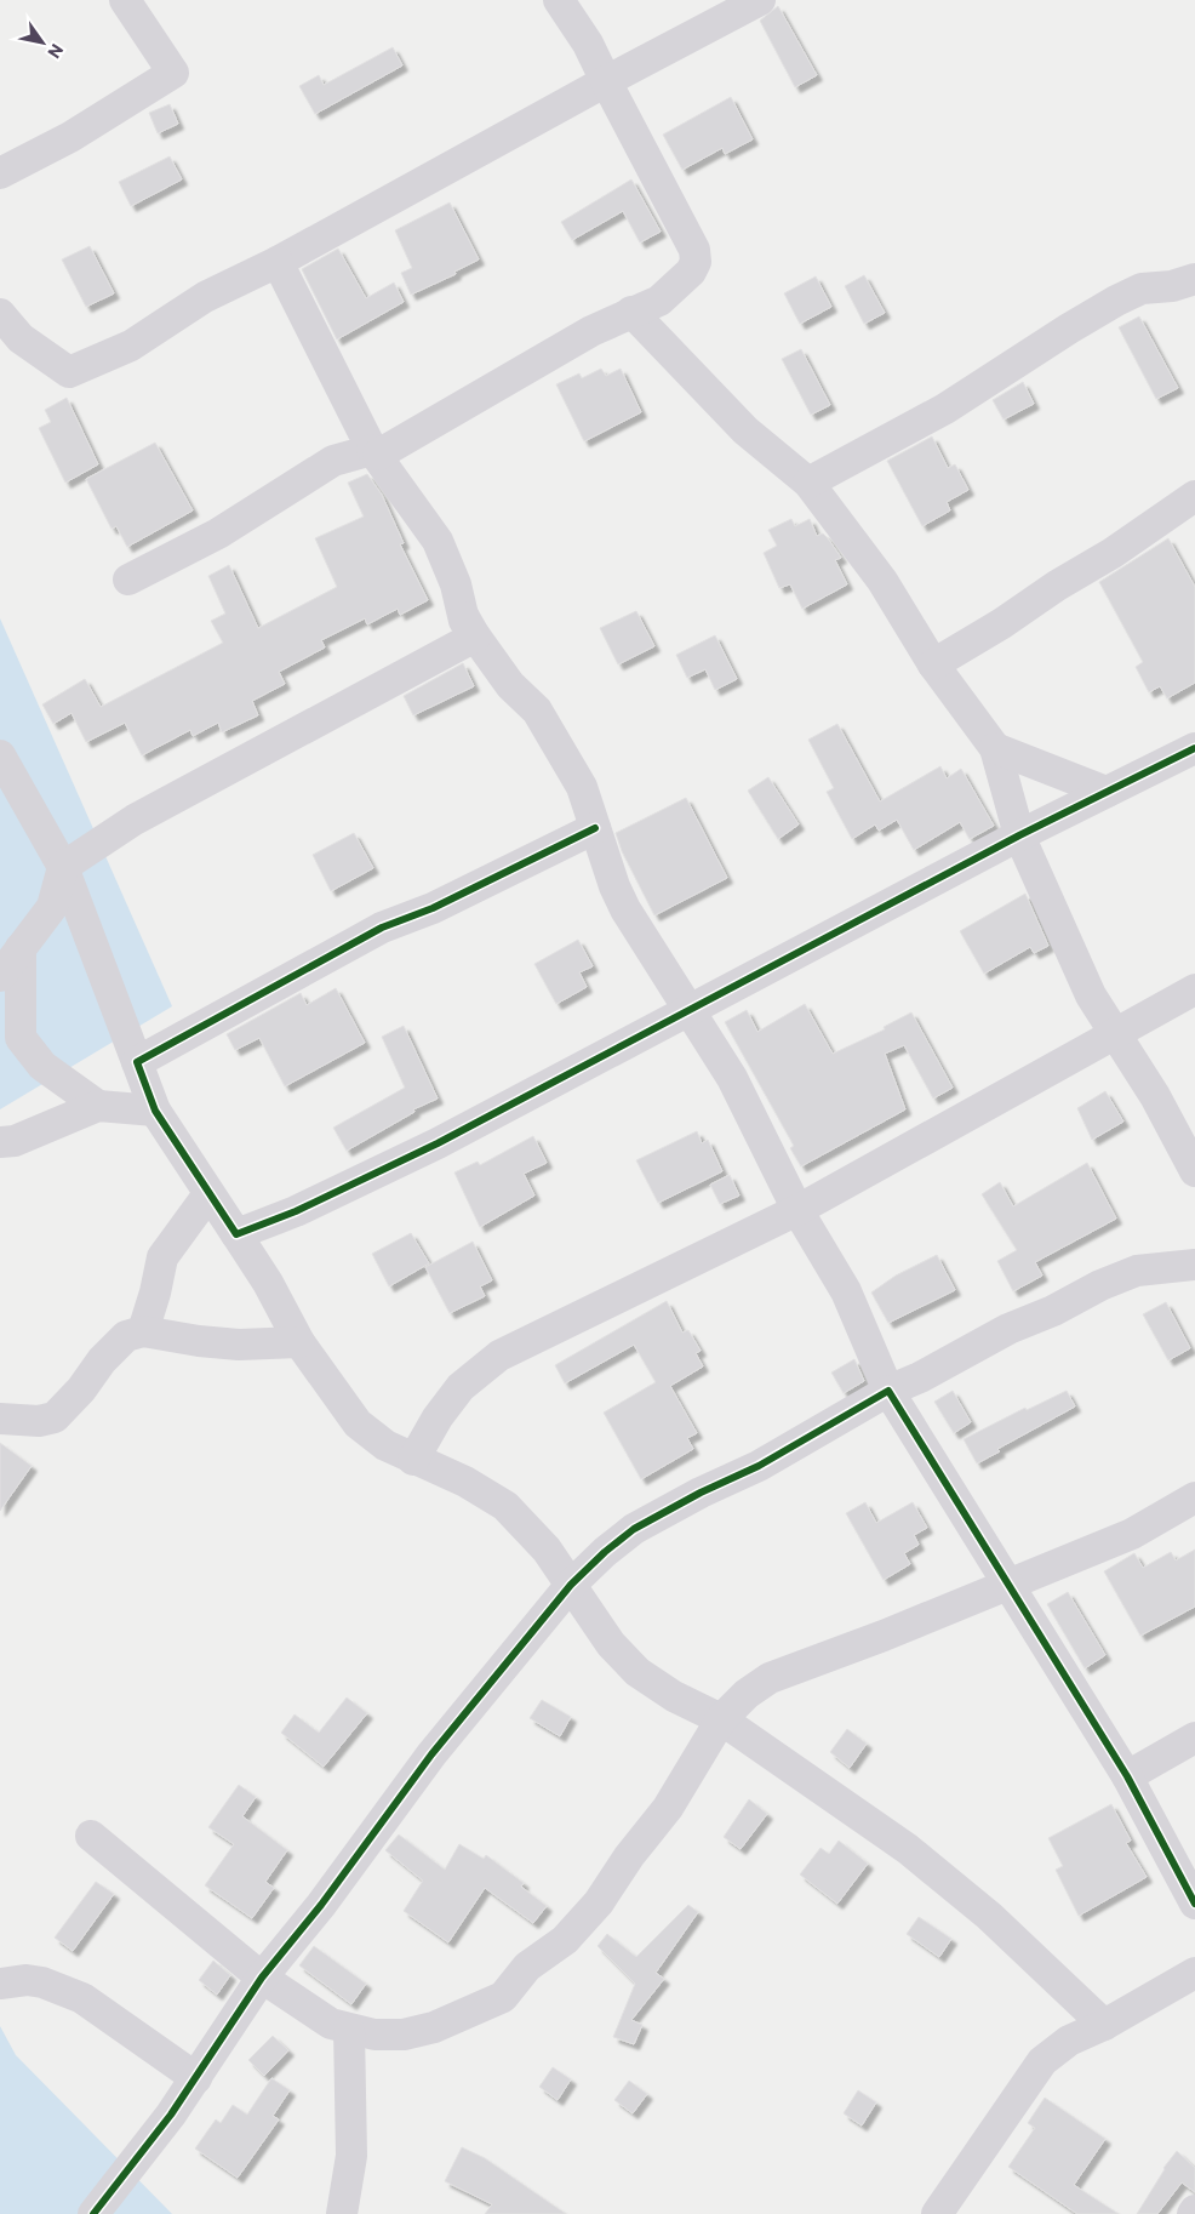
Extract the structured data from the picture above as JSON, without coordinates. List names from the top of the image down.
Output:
{
  "north": "bottom right"
}
